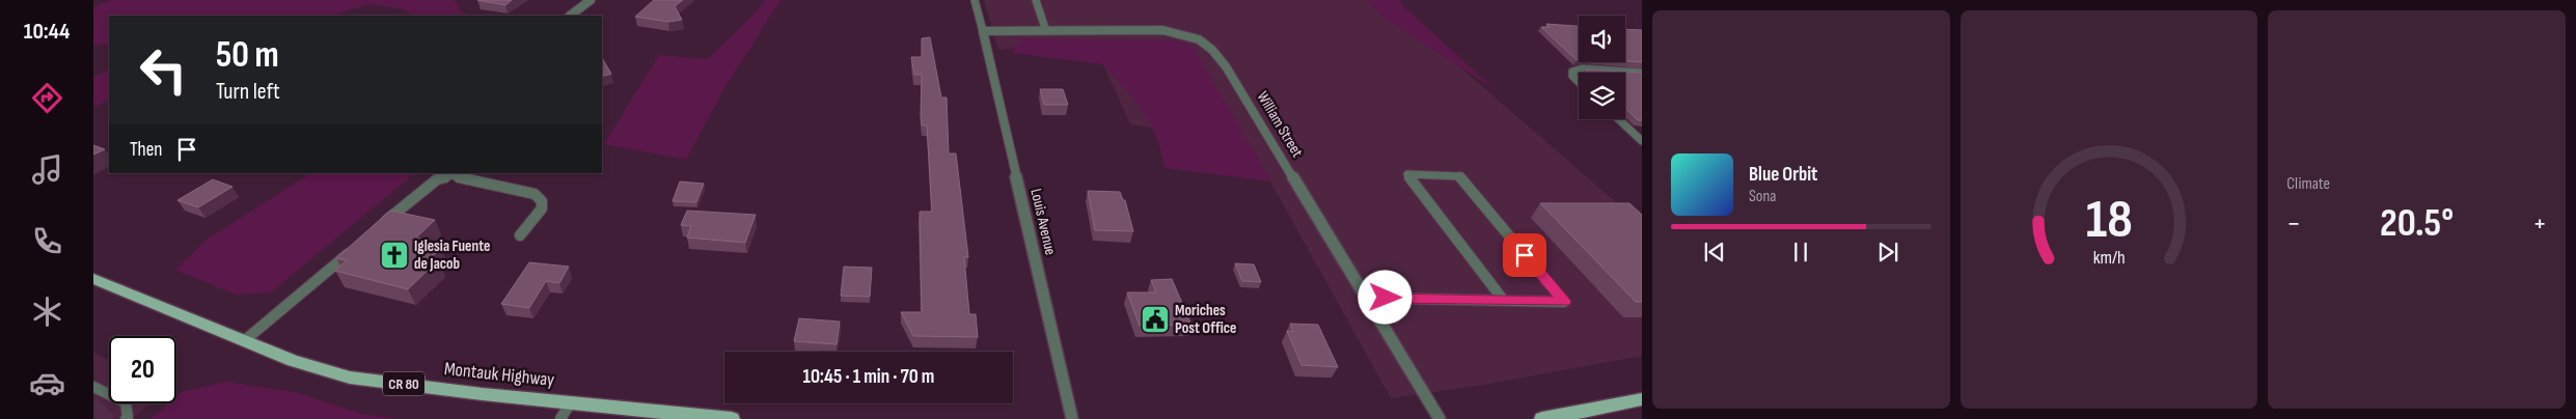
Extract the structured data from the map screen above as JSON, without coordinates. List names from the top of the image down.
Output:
{
  "streets": {
    "main road": ["Montauk Highway", "CR 80"],
    "street": ["William Street", "Louis Avenue"]
  },
  "crossings": [
    ["William Street", "Louis Avenue"]
  ],
  "places": {
    "church": ["Iglesia Fuente de Jacob"],
    "public building": ["Moriches Post Office"]
  },
  "page": {
    "tabs": "10:44",
    "tile": "Climate",
    "turn": ["50 m", "Turn left"],
    "then": "Then",
    "song": ["Blue Orbit", "Sona"],
    "heat": ["−", "20.5°", "+"],
    "limit": "20",
    "trip": "10:45 · 1 min · 70 m",
    "gauge": ["18", "km/h"]
  }
}
